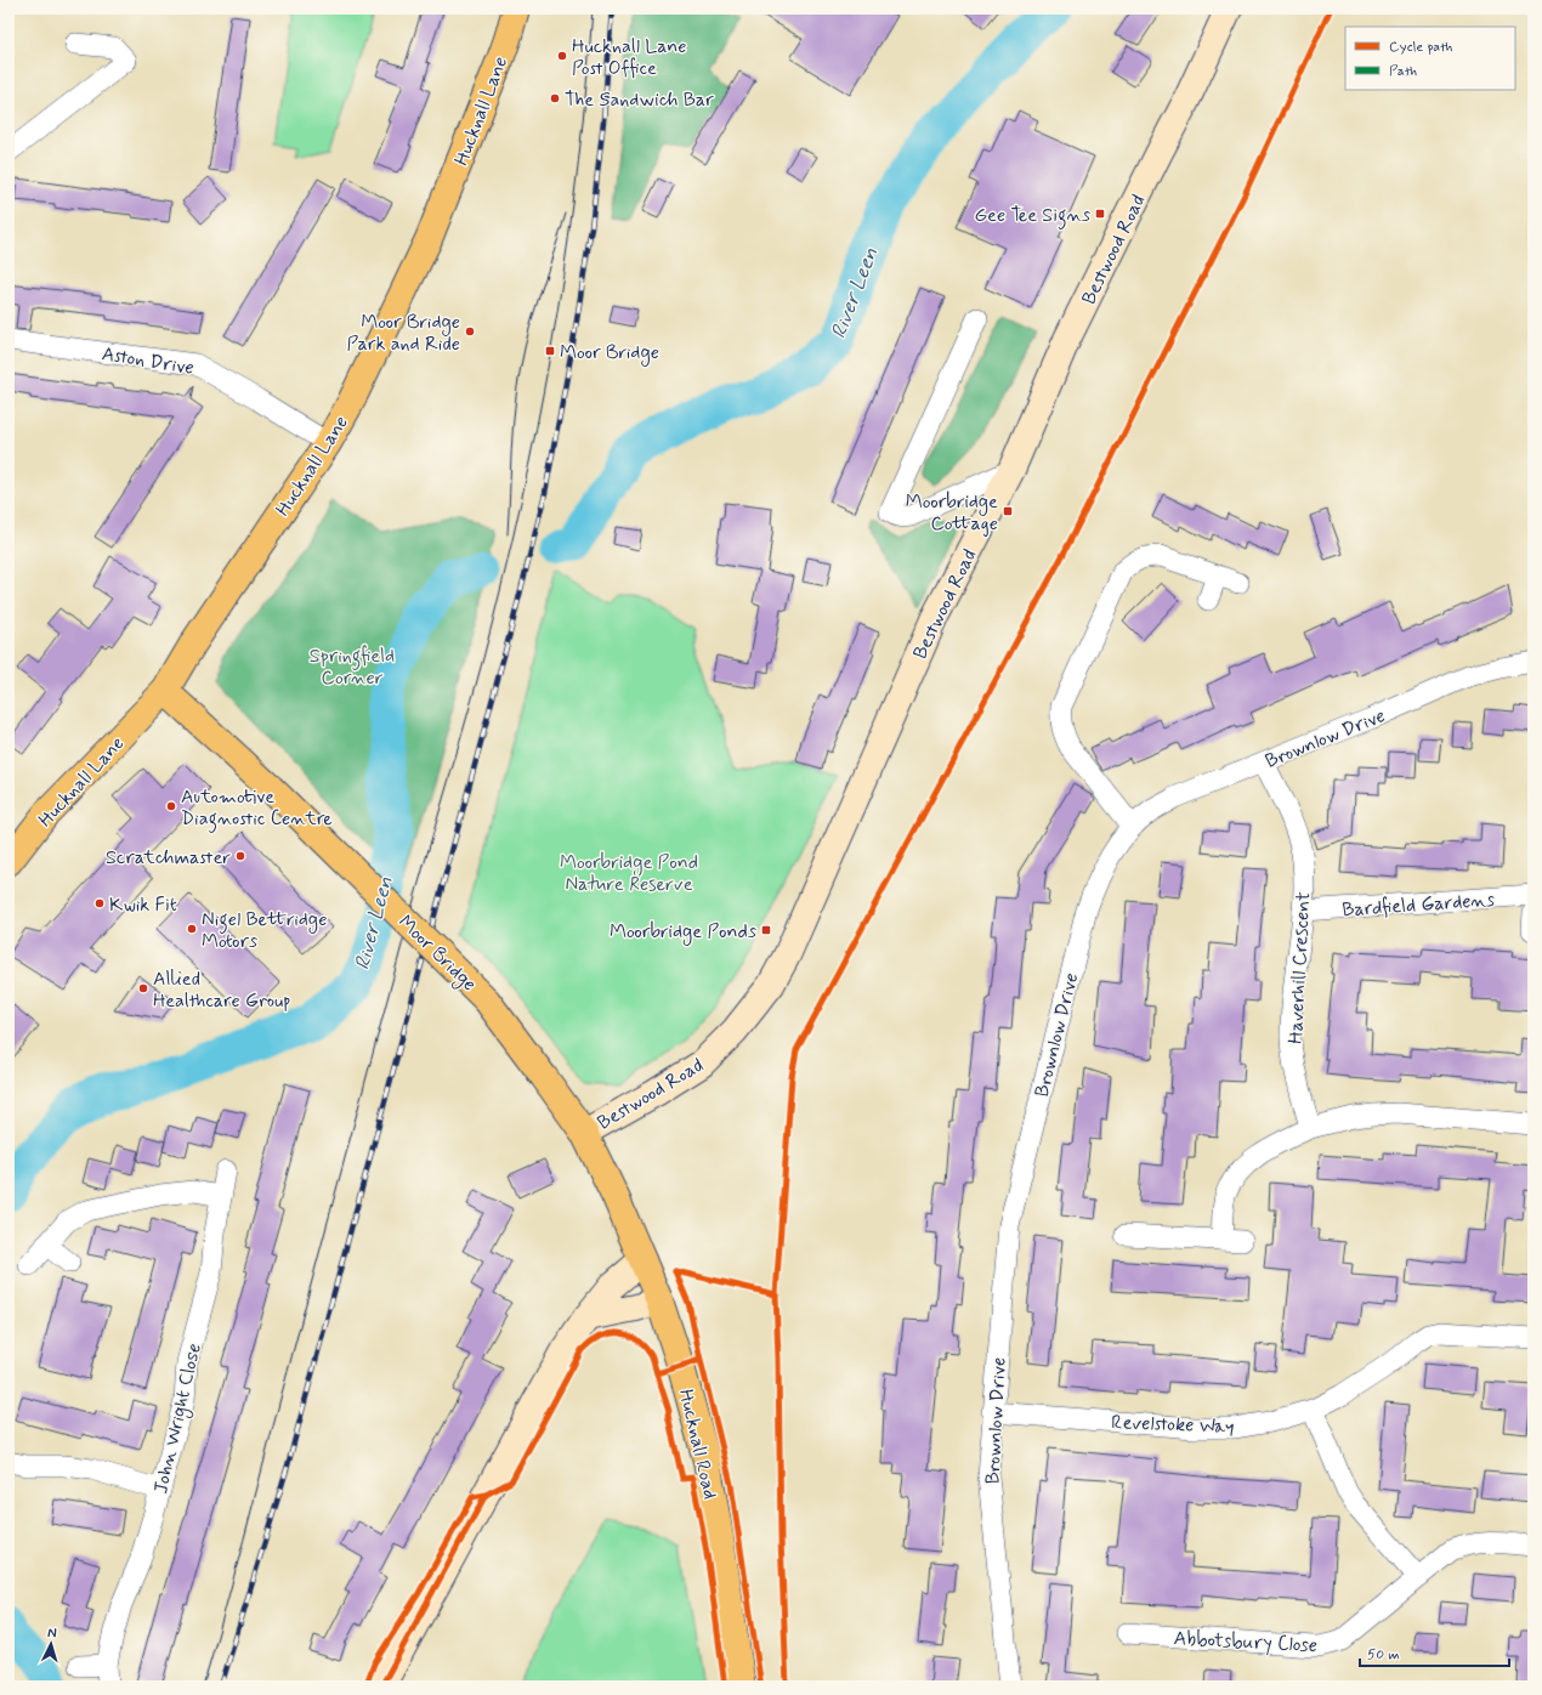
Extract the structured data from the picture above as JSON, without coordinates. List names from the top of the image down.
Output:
{
  "streets": {
    "main road": [
      "Hucknall Lane",
      "Bestwood Road",
      "Moor Bridge",
      "Hucknall Road"
    ],
    "street": [
      "Aston Drive",
      "Brownlow Drive",
      "Bardfield Gardens",
      "Haverhill Crescent",
      "John Wright Close",
      "Revelstoke Way",
      "Abbotsbury Close"
    ]
  },
  "crossings": [
    ["Hucknall Lane", "Aston Drive"],
    ["Hucknall Lane", "Moor Bridge"],
    ["Bestwood Road", "Moor Bridge"],
    ["Bestwood Road", "Hucknall Road"],
    ["Brownlow Drive", "Haverhill Crescent"],
    ["Brownlow Drive", "Revelstoke Way"],
    ["Bardfield Gardens", "Haverhill Crescent"],
    ["Moor Bridge", "Hucknall Road"]
  ],
  "water": ["River Leen"],
  "parks": ["Springfield Corner", "Moorbridge Pond Nature Reserve"],
  "places": {
    "other": [
      "Hucknall Lane Post Office",
      "The Sandwich Bar",
      "Moor Bridge Park and Ride",
      "Automotive Diagnostic Centre",
      "Scratchmaster",
      "Kwik Fit",
      "Nigel Bettridge Motors",
      "Allied Healthcare Group"
    ],
    "transit": [
      "Gee Tee Signs",
      "Moor Bridge",
      "Moorbridge Cottage",
      "Moorbridge Ponds"
    ]
  },
  "legend": ["Cycle path", "Path"],
  "scale_bar": "50 m",
  "north": "top"
}
